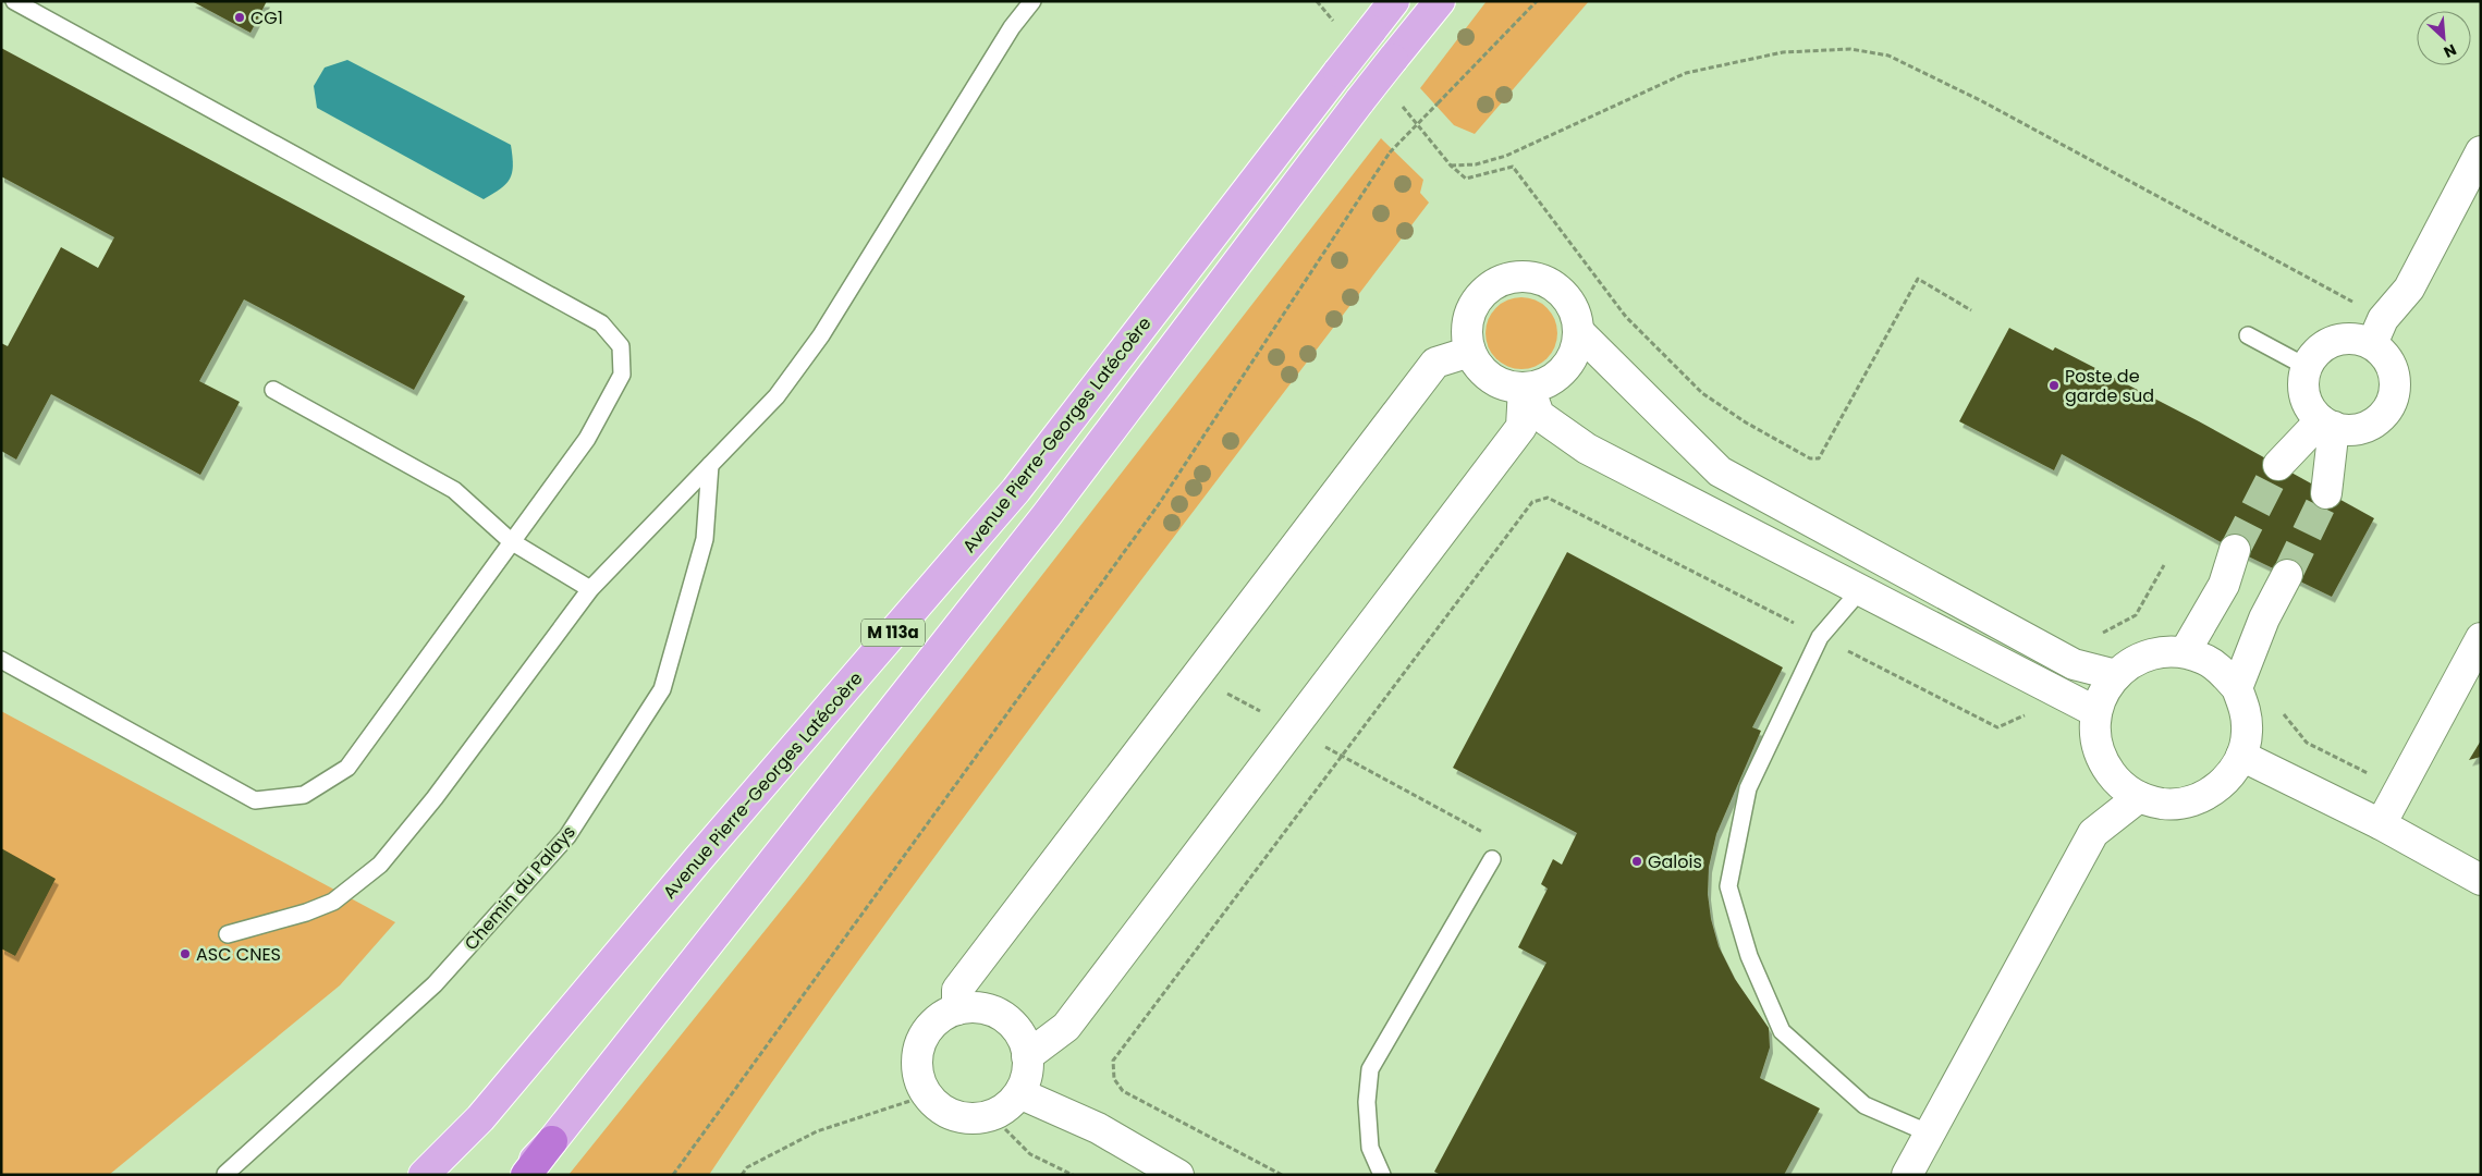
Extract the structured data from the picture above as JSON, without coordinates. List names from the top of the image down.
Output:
{
  "streets": {
    "main road": ["Avenue Pierre-Georges Latécoère", "M 113a"],
    "lane": ["Chemin du Palays"]
  },
  "places": [
    "CG1",
    "Poste de garde sud",
    "Galois",
    "ASC CNES"
  ],
  "north": "bottom right"
}
